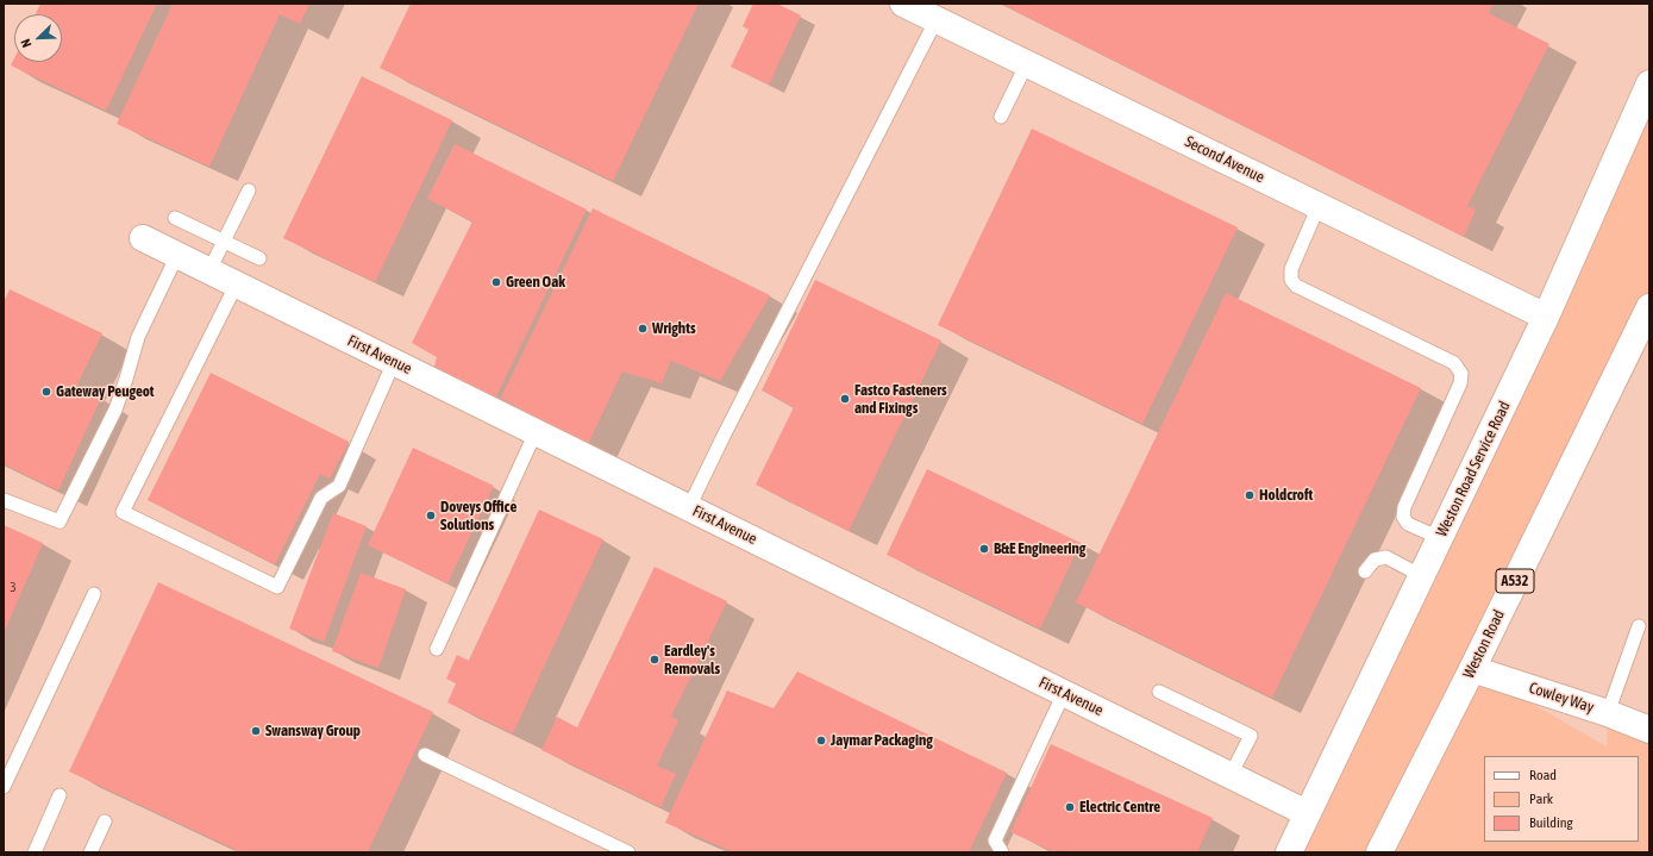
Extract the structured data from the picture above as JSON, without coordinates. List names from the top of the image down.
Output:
{
  "streets": {
    "street": [
      "Second Avenue",
      "First Avenue",
      "Weston Road Service Road",
      "A532",
      "Weston Road",
      "Cowley Way"
    ]
  },
  "crossings": [
    ["Second Avenue", "Weston Road Service Road"],
    ["First Avenue", "Weston Road Service Road"],
    ["Weston Road", "Cowley Way"]
  ],
  "places": [
    "Green Oak",
    "Wrights",
    "Gateway Peugeot",
    "Fastco Fasteners and Fixings",
    "Holdcroft",
    "Doveys Office Solutions",
    "B&E Engineering",
    "Eardley's Removals",
    "Swansway Group",
    "Jaymar Packaging",
    "Electric Centre"
  ],
  "house_numbers": ["3"],
  "legend": ["Road", "Park", "Building"],
  "north": "bottom left"
}
